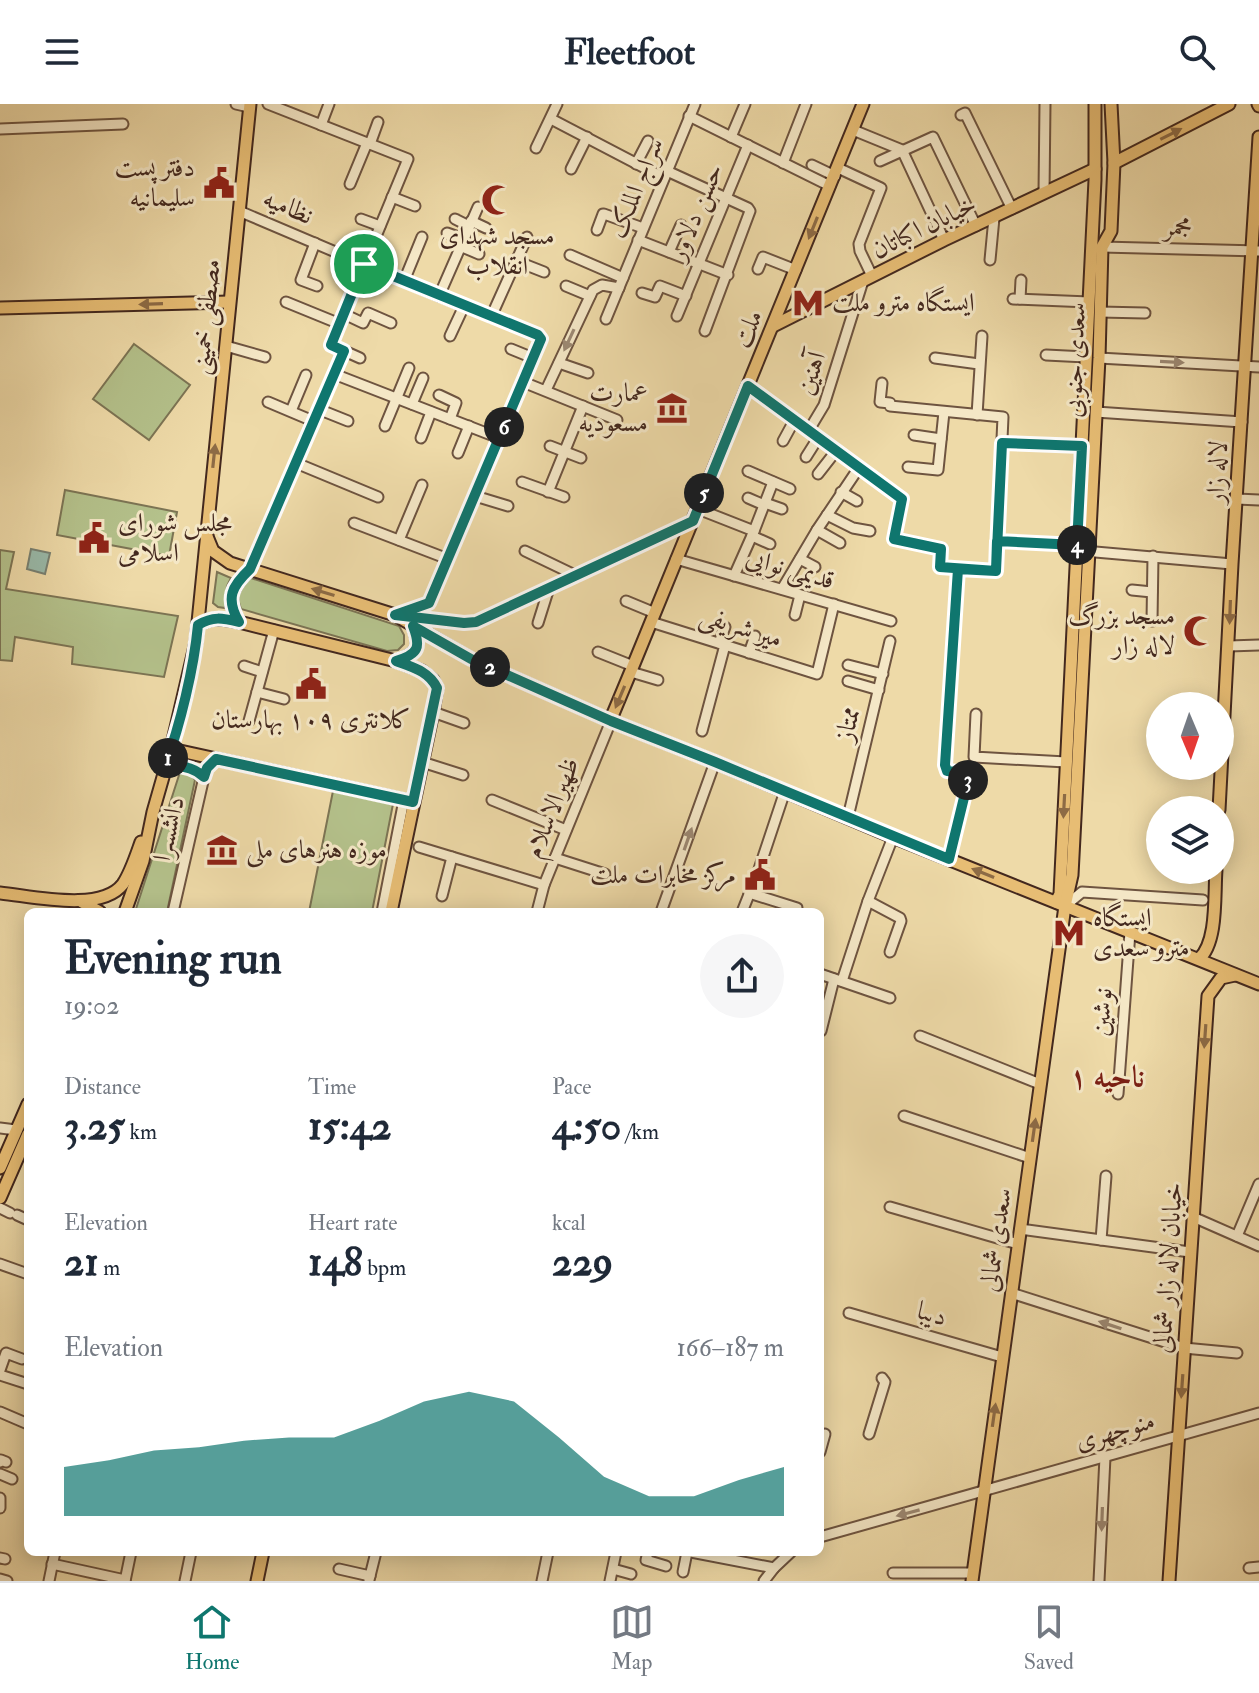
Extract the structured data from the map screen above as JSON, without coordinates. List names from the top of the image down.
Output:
{
  "streets": {
    "main road": [
      "خیابان اکباتان",
      "مصطفی خمینی",
      "ملت",
      "سعدی جنوبی",
      "لاله زار",
      "سعدی شمالی",
      "خیابان لاله زار شمالی"
    ],
    "street": [
      "سراج الملک",
      "نظامیه",
      "حسن دلاور",
      "مجمر",
      "آهنین",
      "قدیمی نوایی",
      "میر شریفی",
      "ممتاز",
      "ظهیرالاسلام",
      "دانشسرا",
      "نوشین",
      "دیبا",
      "منوچهری"
    ]
  },
  "crossings": [
    ["نظامیه", "مصطفی خمینی"],
    ["خیابان اکباتان", "ملت"],
    ["خیابان اکباتان", "سعدی جنوبی"],
    ["خیابان اکباتان", "آهنین"],
    ["مجمر", "سعدی جنوبی"],
    ["مجمر", "لاله زار"],
    ["ملت", "قدیمی نوایی"],
    ["ملت", "میر شریفی"],
    ["ملت", "ظهیرالاسلام"],
    ["سعدی جنوبی", "سعدی شمالی"],
    ["قدیمی نوایی", "میر شریفی"],
    ["سعدی شمالی", "دیبا"],
    ["سعدی شمالی", "منوچهری"],
    ["خیابان لاله زار شمالی", "منوچهری"]
  ],
  "one_way": ["خیابان لاله زار شمالی"],
  "districts": ["ناحیه ۱"],
  "places": {
    "public building": [
      "دفتر پست سلیمانیه",
      "مجلس شورای اسلامی",
      "کلانتری ۱۰۹ بهارستان",
      "مرکز مخابرات ملت"
    ],
    "mosque": ["مسجد شهدای انقلاب", "مسجد بزرگ لاله زار"],
    "metro station": ["ایستگاه مترو ملت", "ایستگاه مترو سعدی"],
    "museum": ["عمارت مسعودیه", "موزه هنرهای ملی"]
  },
  "north": "bottom",
  "page": {
    "header": "Fleetfoot",
    "pins": [
      "6",
      "5",
      "4",
      "2",
      "1",
      "3"
    ],
    "heading": ["Evening run", "19:02"],
    "stats": [
      ["Distance", "3.25 km"],
      ["Time", "15:42"],
      ["Pace", "4:50 /km"],
      ["Elevation", "21 m"],
      ["Heart rate", "148 bpm"],
      ["kcal", "229"]
    ],
    "chart": ["Elevation", "166–187 m"],
    "tabs": ["Home", "Map", "Saved"]
  }
}
